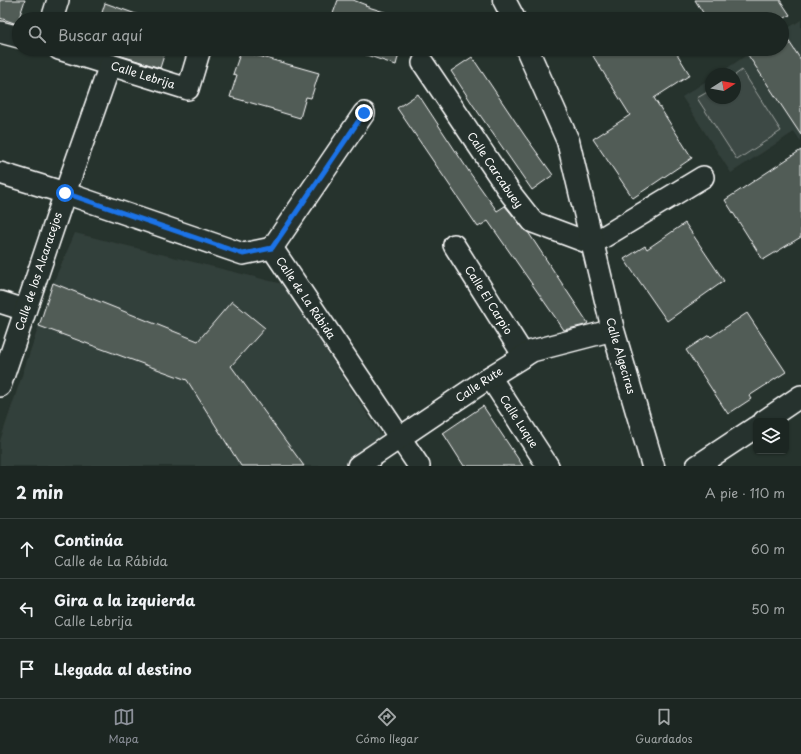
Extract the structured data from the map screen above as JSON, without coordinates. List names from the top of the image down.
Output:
{
  "streets": {
    "street": [
      "Calle Lebrija",
      "Calle Carcabuey",
      "Calle de los Alcaracejos",
      "Calle de La Rábida",
      "Calle El Carpio",
      "Calle Algeciras",
      "Calle Rute",
      "Calle Luque"
    ]
  },
  "crossings": [
    ["Calle Lebrija", "Calle de los Alcaracejos"],
    ["Calle Carcabuey", "Calle Algeciras"],
    ["Calle de los Alcaracejos", "Calle de La Rábida"],
    ["Calle de La Rábida", "Calle Rute"],
    ["Calle El Carpio", "Calle Rute"],
    ["Calle Algeciras", "Calle Rute"],
    ["Calle Rute", "Calle Luque"]
  ],
  "north": "right",
  "page": {
    "search": "Buscar aquí",
    "heading": ["2 min", "A pie · 110 m"],
    "list": [
      ["Continúa", "Calle de La Rábida", "60 m"],
      ["Gira a la izquierda", "Calle Lebrija", "50 m"],
      "Llegada al destino"
    ],
    "nav": ["Mapa", "Cómo llegar", "Guardados"]
  }
}
